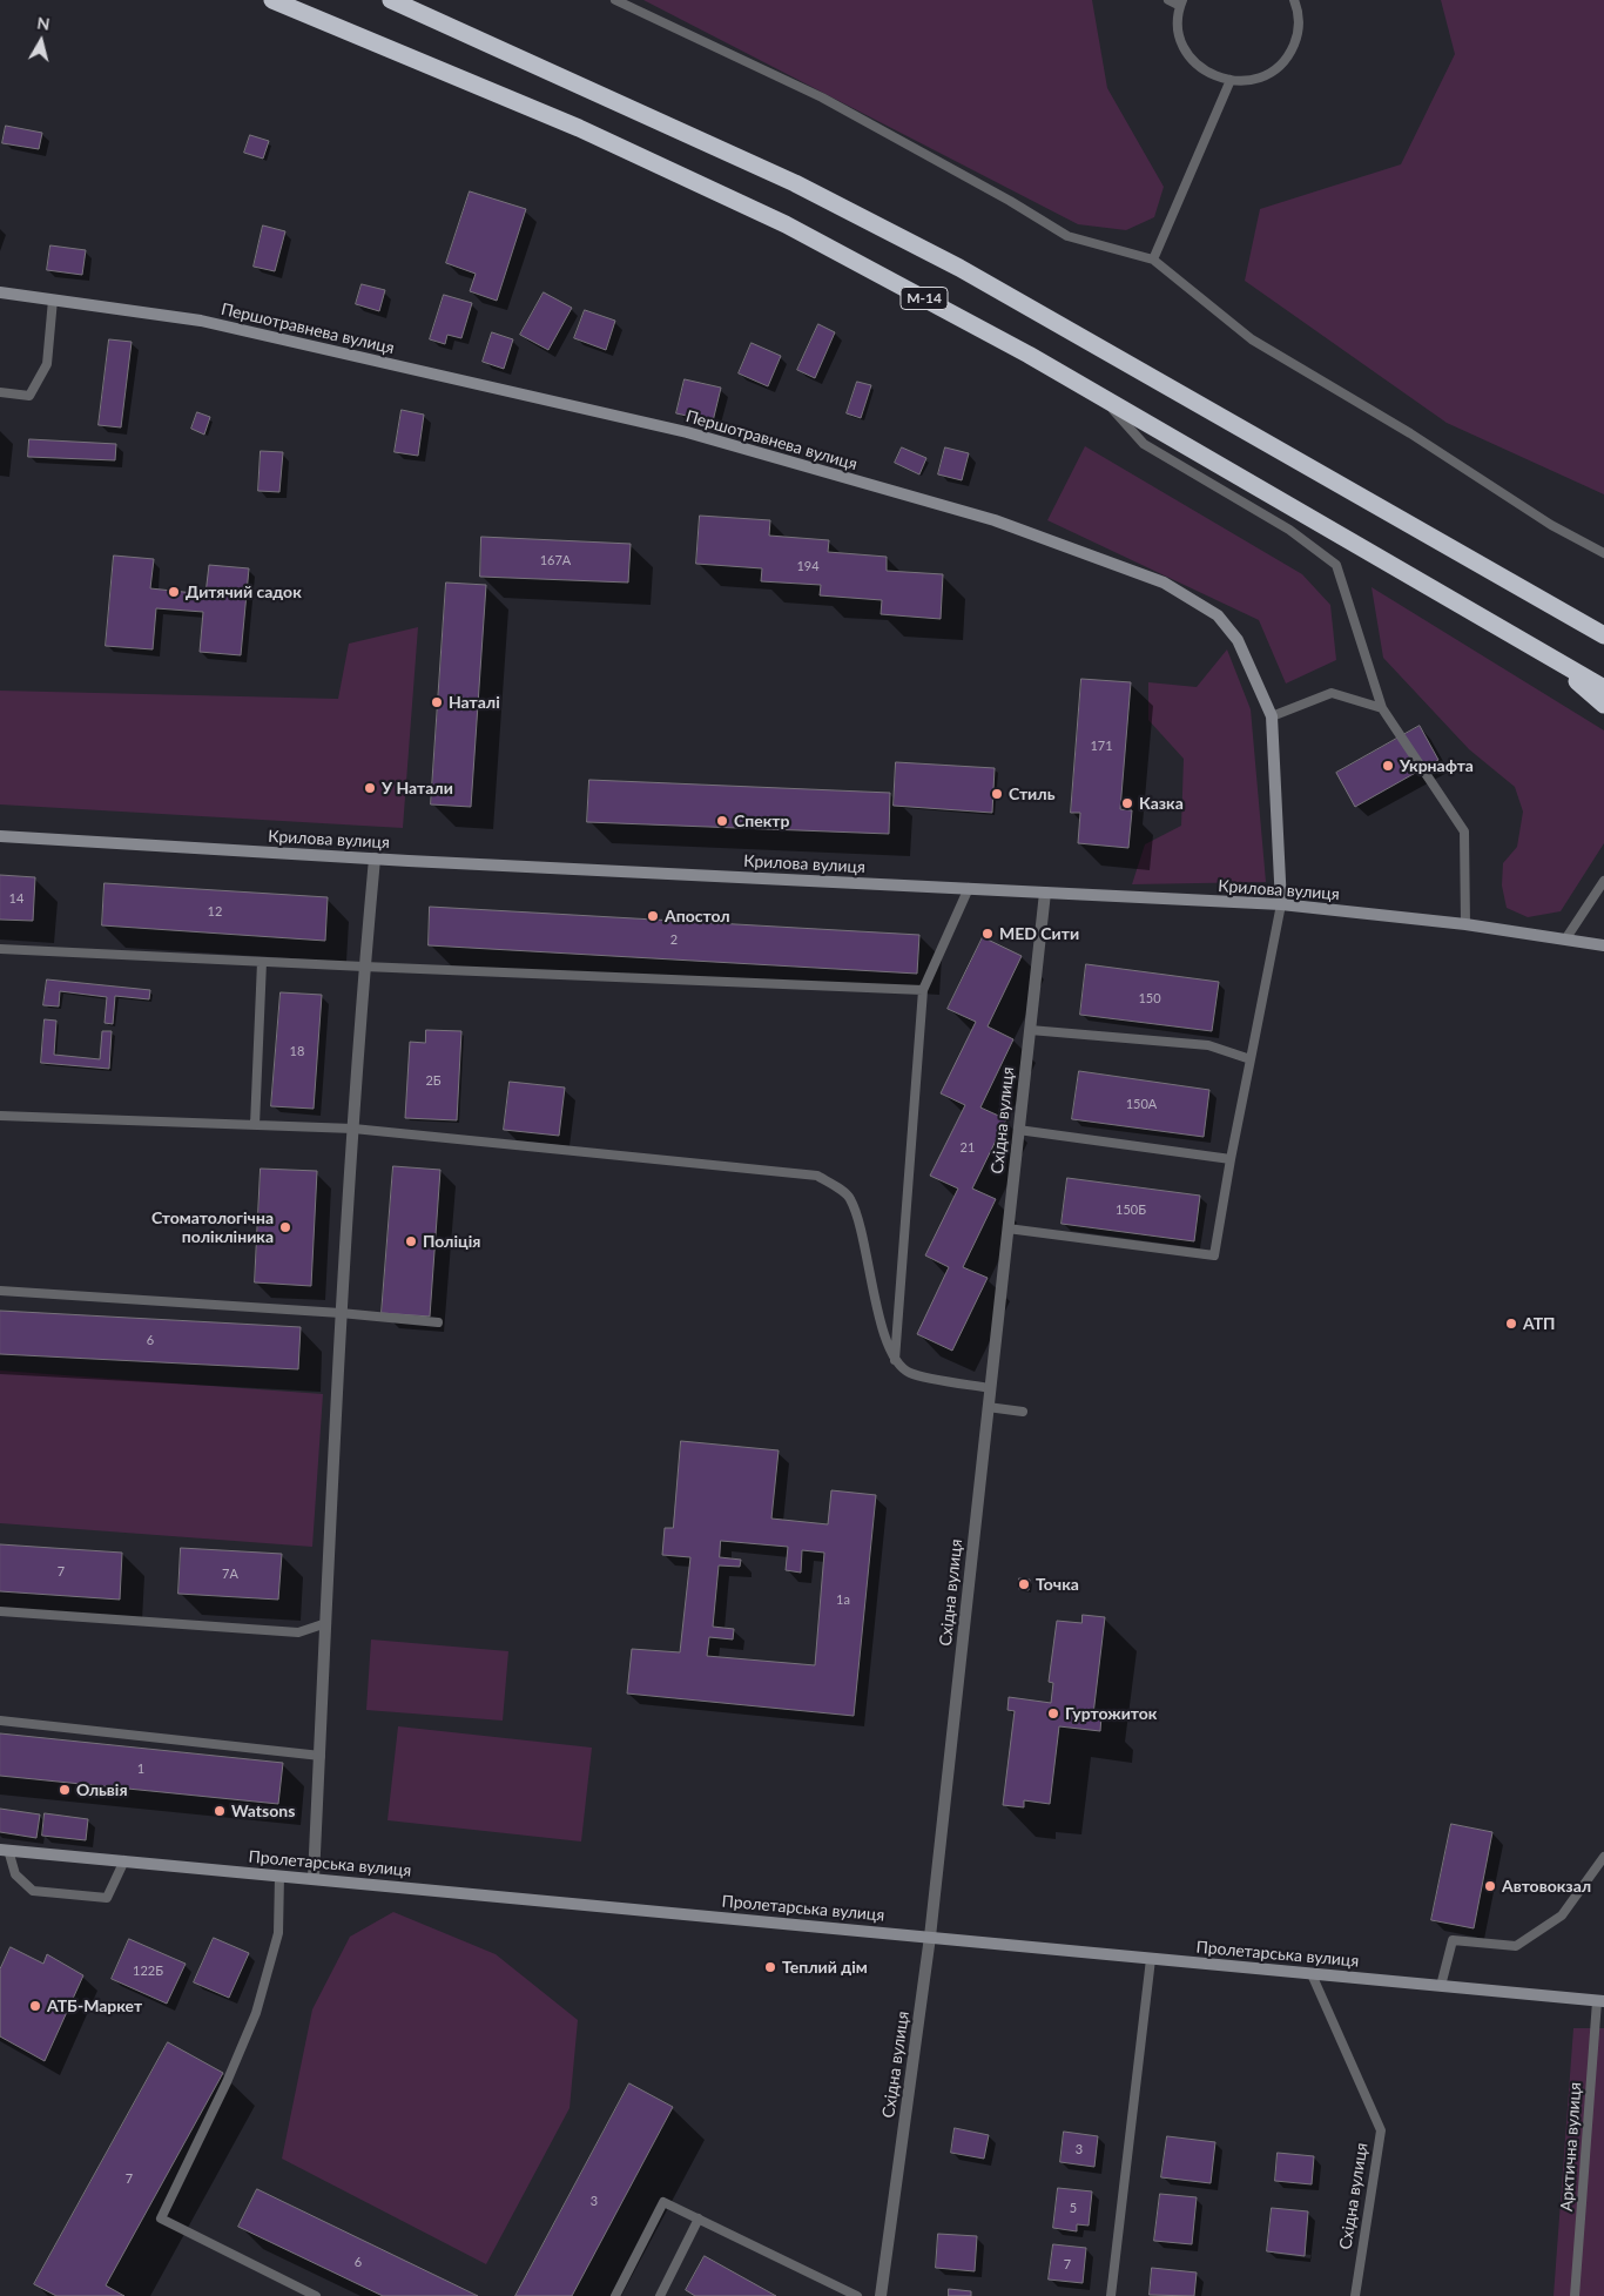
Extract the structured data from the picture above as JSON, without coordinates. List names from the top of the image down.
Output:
{
  "streets": {
    "highway": ["М-14"],
    "street": [
      "Першотравнева вулиця",
      "Крилова вулиця",
      "Східна вулиця",
      "Пролетарська вулиця"
    ],
    "lane": ["Арктична вулиця"]
  },
  "crossings": [
    ["Першотравнева вулиця", "Крилова вулиця"],
    ["Крилова вулиця", "Східна вулиця"],
    ["Східна вулиця", "Пролетарська вулиця"],
    ["Пролетарська вулиця", "Арктична вулиця"]
  ],
  "places": [
    "Дитячий садок",
    "Наталі",
    "Укрнафта",
    "У Натали",
    "Стиль",
    "Казка",
    "Спектр",
    "Апостол",
    "MED Сити",
    "Стоматологічна полікліника",
    "Поліція",
    "АТП",
    "Точка",
    "Гуртожиток",
    "Ольвія",
    "Watsons",
    "Автовокзал",
    "Теплий дім",
    "АТБ-Маркет"
  ],
  "house_numbers": [
    "167А",
    "194",
    "171",
    "14",
    "12",
    "2",
    "150",
    "18",
    "2Б",
    "150А",
    "21",
    "150Б",
    "6",
    "7",
    "7А",
    "1а",
    "1",
    "122Б",
    "3",
    "7",
    "3",
    "5",
    "6",
    "7"
  ],
  "north": "top"
}
